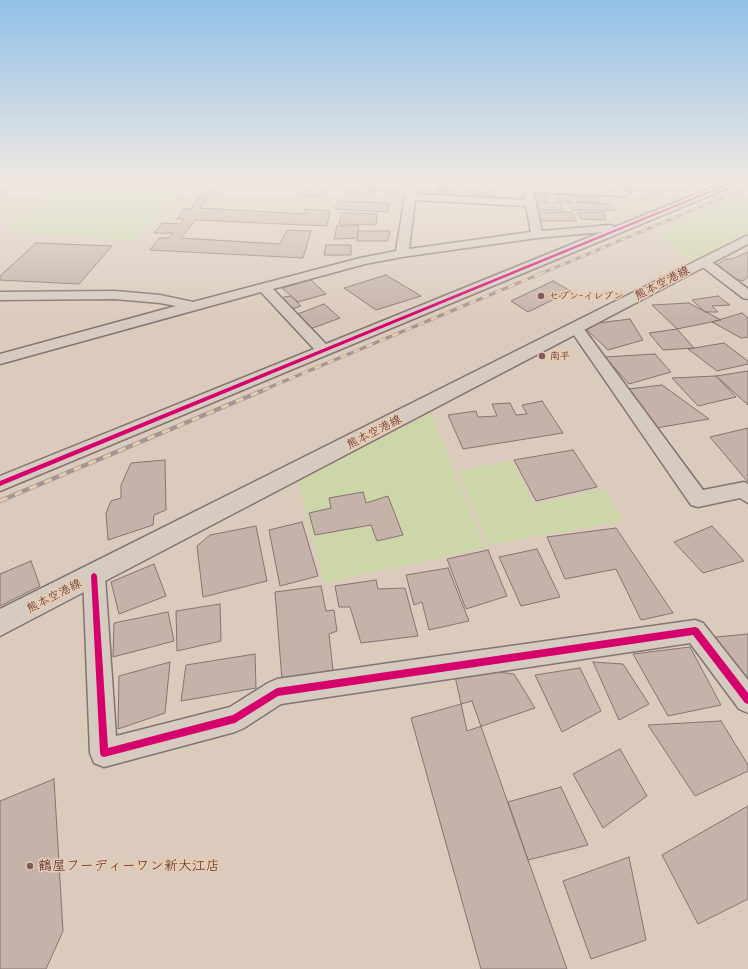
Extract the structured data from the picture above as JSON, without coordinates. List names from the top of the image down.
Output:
{
  "streets": {
    "main road": ["熊本空港線"]
  },
  "places": ["セブン-イレブン", "南平", "鶴屋フーディーワン新大江店"]
}
